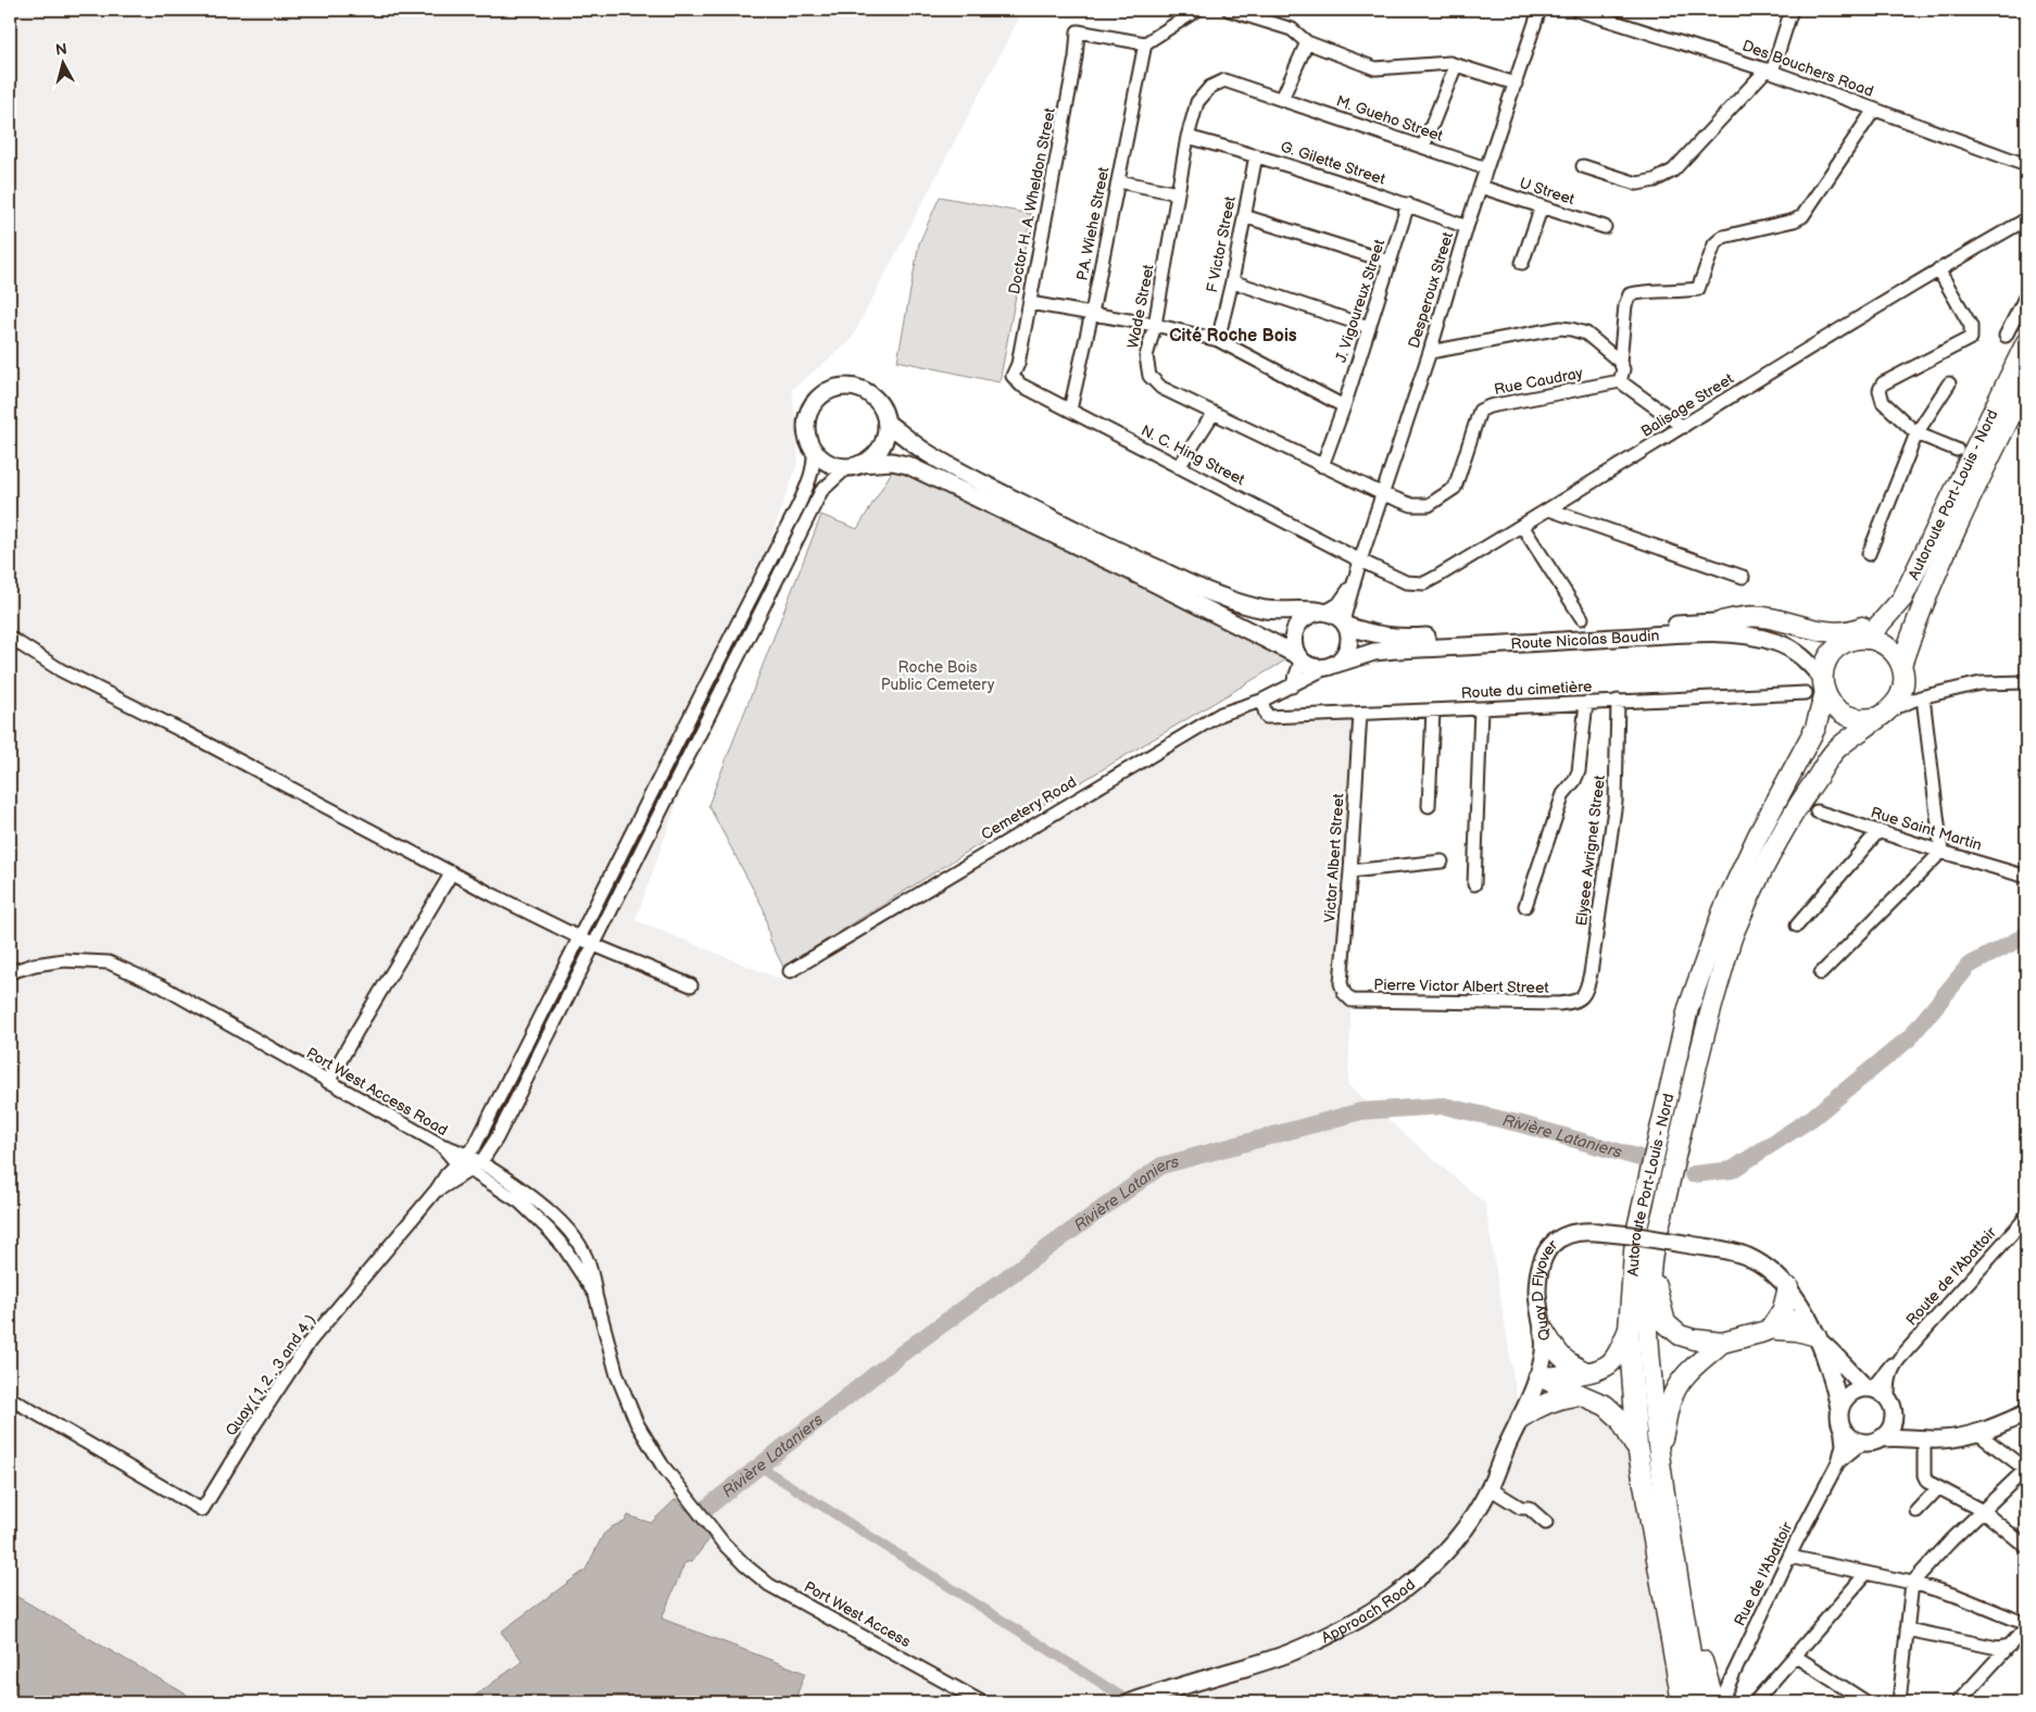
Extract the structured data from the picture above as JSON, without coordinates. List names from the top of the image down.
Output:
{
  "streets": {
    "highway": ["Autoroute Port-Louis - Nord"],
    "main road": ["Route Nicolas Baudin", "Quay D Flyover", "Approach Road"],
    "street": [
      "Des Bouchers Road",
      "M. Gueho Street",
      "G. Gilette Street",
      "U Street",
      "Doctor H. A. Wheldon Street",
      "P.A. Wiehe Street",
      "F Victor Street",
      "Desperoux Street",
      "J. Vigoureux Street",
      "Wade Street",
      "Rue Caudray",
      "Balisage Street",
      "N. C. Hing Street",
      "Route du cimetière",
      "Cemetery Road",
      "Rue Saint Martin",
      "Elysee Avrignet Street",
      "Victor Albert Street",
      "Pierre Victor Albert Street",
      "Port West Access Road",
      "Route de l'Abattoir",
      "Quay ( 1, 2 . 3 and 4 )",
      "Rue de l'Abattoir",
      "Port West Access"
    ]
  },
  "crossings": [
    ["M. Gueho Street", "Desperoux Street"],
    ["M. Gueho Street", "Wade Street"],
    ["G. Gilette Street", "F Victor Street"],
    ["G. Gilette Street", "Desperoux Street"],
    ["G. Gilette Street", "J. Vigoureux Street"],
    ["G. Gilette Street", "Wade Street"],
    ["U Street", "Desperoux Street"],
    ["Doctor H. A. Wheldon Street", "P.A. Wiehe Street"],
    ["Doctor H. A. Wheldon Street", "N. C. Hing Street"],
    ["P.A. Wiehe Street", "N. C. Hing Street"],
    ["Desperoux Street", "Wade Street"],
    ["Desperoux Street", "Rue Caudray"],
    ["Desperoux Street", "Balisage Street"],
    ["Desperoux Street", "N. C. Hing Street"],
    ["Desperoux Street", "Route Nicolas Baudin"],
    ["Desperoux Street", "Cemetery Road"],
    ["J. Vigoureux Street", "Wade Street"],
    ["Wade Street", "Rue Caudray"],
    ["Balisage Street", "N. C. Hing Street"],
    ["Autoroute Port-Louis - Nord", "Route Nicolas Baudin"],
    ["Route Nicolas Baudin", "Cemetery Road"],
    ["Route du cimetière", "Cemetery Road"],
    ["Route du cimetière", "Elysee Avrignet Street"],
    ["Route du cimetière", "Victor Albert Street"],
    ["Elysee Avrignet Street", "Pierre Victor Albert Street"],
    ["Victor Albert Street", "Pierre Victor Albert Street"],
    ["Port West Access Road", "Port West Access"],
    ["Route de l'Abattoir", "Rue de l'Abattoir"],
    ["Quay D Flyover", "Approach Road"]
  ],
  "districts": ["Cité Roche Bois"],
  "water": ["Rivière Lataniers"],
  "parks": ["Roche Bois Public Cemetery"],
  "north": "top"
}
